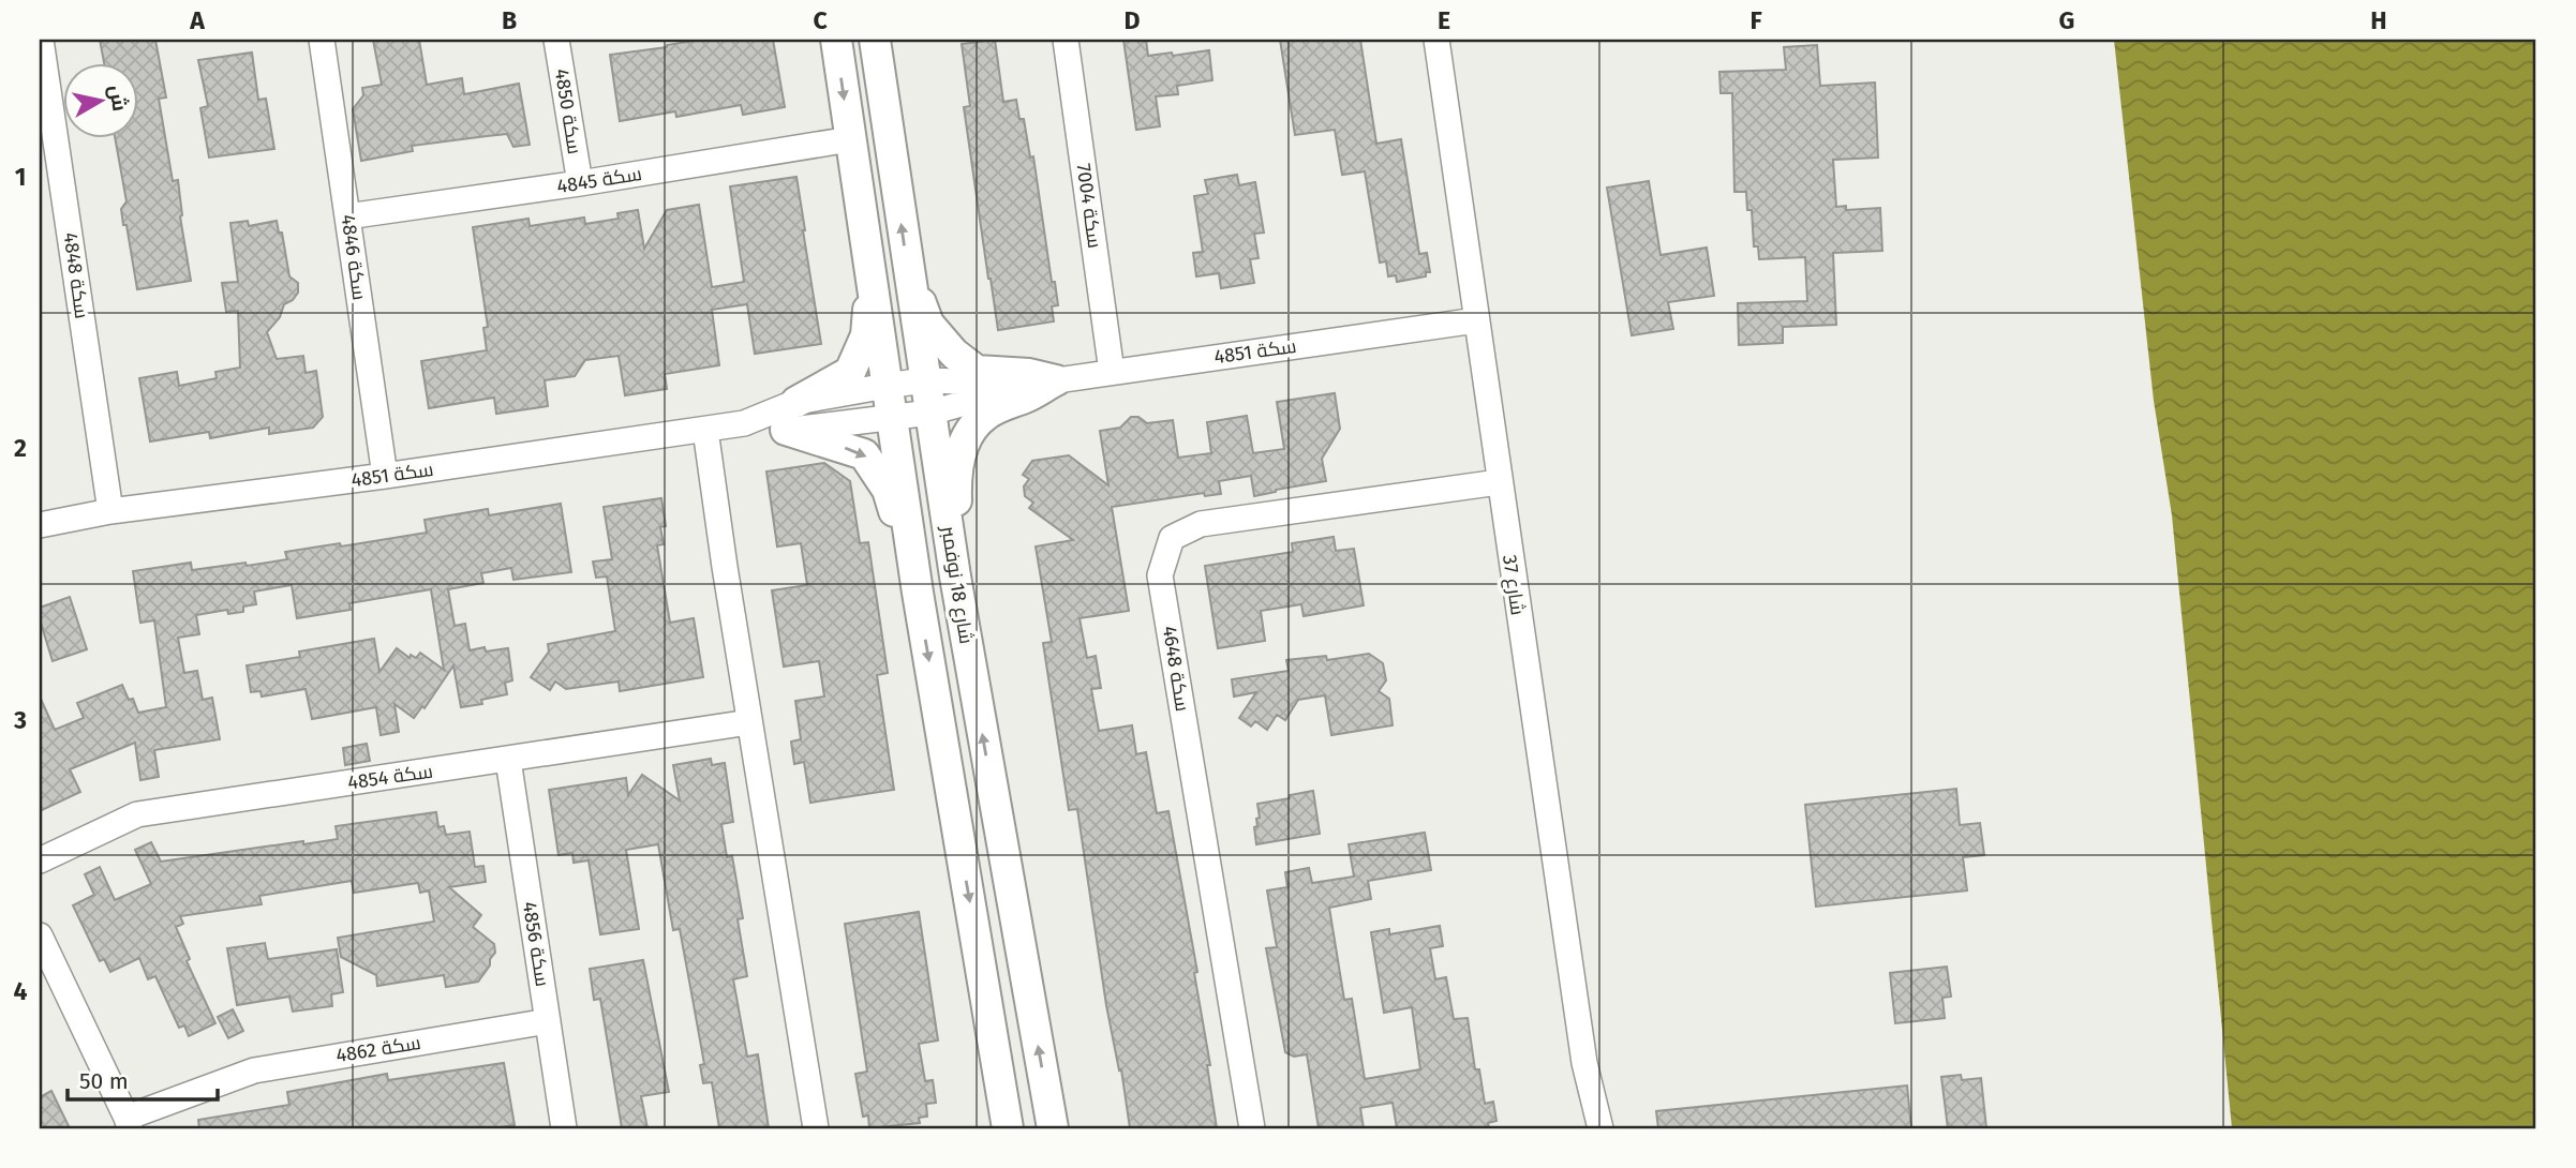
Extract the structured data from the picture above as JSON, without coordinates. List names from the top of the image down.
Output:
{
  "streets": {
    "main road": ["شارع 18 نوفمبر"],
    "street": [
      "سكة 4850",
      "سكة 4845",
      "سكة 7004",
      "سكة 4846",
      "سكة 4848",
      "سكة 4851",
      "شارع 37",
      "سكة 4648",
      "سكة 4854",
      "سكة 4856",
      "سكة 4862"
    ]
  },
  "crossings": [
    ["سكة 4850", "سكة 4845"],
    ["سكة 4845", "سكة 4846"],
    ["سكة 7004", "سكة 4851"],
    ["سكة 4846", "سكة 4851"],
    ["سكة 4848", "سكة 4851"],
    ["سكة 4851", "شارع 18 نوفمبر"],
    ["سكة 4851", "شارع 37"],
    ["شارع 37", "سكة 4648"],
    ["سكة 4854", "سكة 4856"],
    ["سكة 4856", "سكة 4862"]
  ],
  "scale_bar": "50 m",
  "north": "right",
  "grid": {
    "columns": [
      "A",
      "B",
      "C",
      "D",
      "E",
      "F",
      "G",
      "H"
    ],
    "rows": [
      "1",
      "2",
      "3",
      "4"
    ]
  }
}
